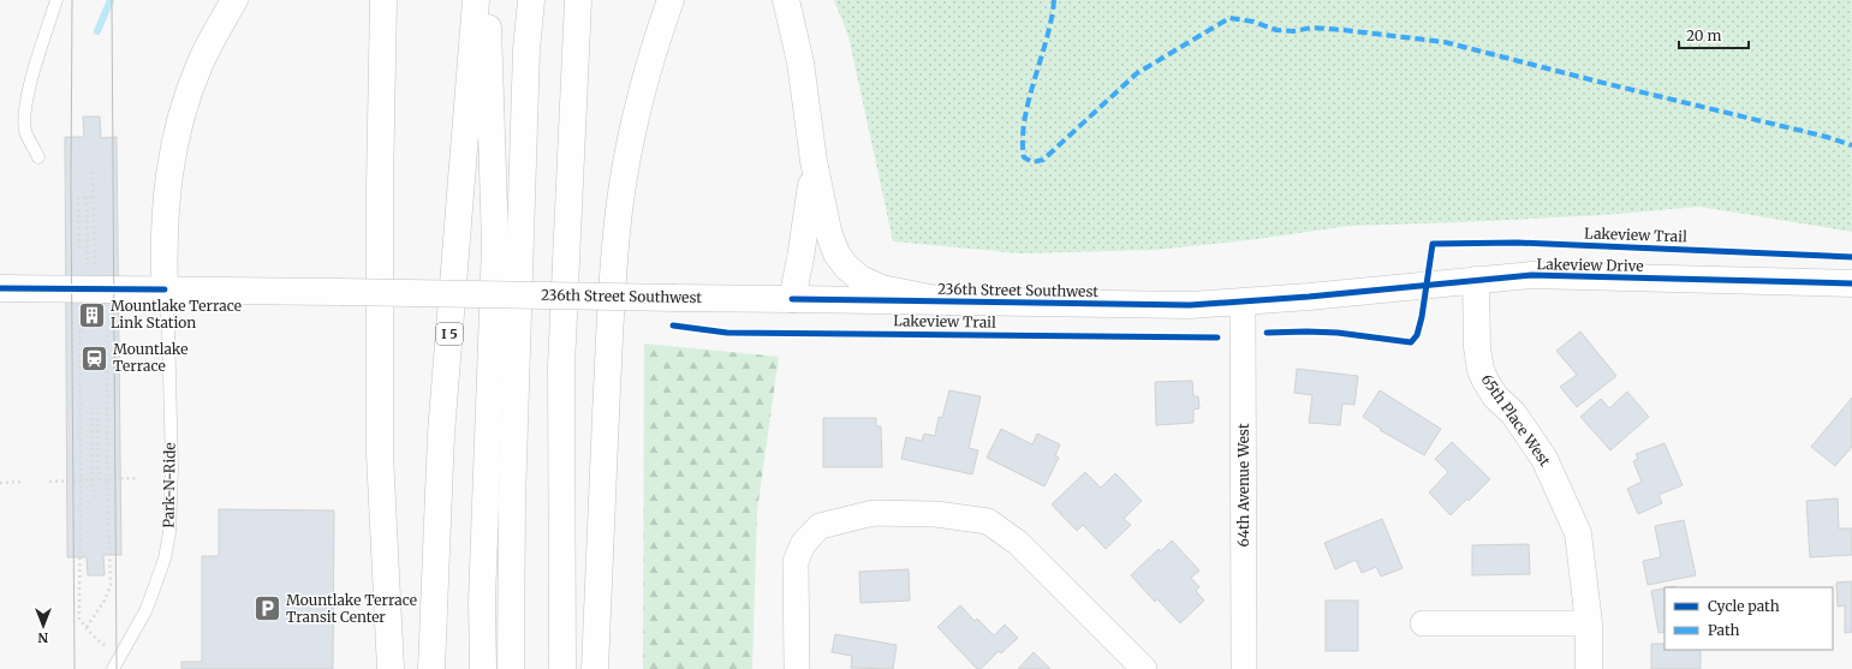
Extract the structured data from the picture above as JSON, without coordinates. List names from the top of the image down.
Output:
{
  "streets": {
    "main road": [
      "Lakeview Drive",
      "236th Street Southwest",
      "I 5",
      "65th Place West"
    ],
    "street": ["64th Avenue West"],
    "lane": ["Park-N-Ride"],
    "cycle path": ["Lakeview Trail"]
  },
  "crossings": [
    ["Lakeview Drive", "236th Street Southwest"],
    ["Lakeview Drive", "65th Place West"],
    ["Lakeview Drive", "64th Avenue West"],
    ["236th Street Southwest", "Park-N-Ride"],
    ["236th Street Southwest", "64th Avenue West"]
  ],
  "places": {
    "building": ["Mountlake Terrace Link Station"],
    "station": ["Mountlake Terrace"],
    "parking": ["Mountlake Terrace Transit Center"]
  },
  "legend": ["Cycle path", "Path"],
  "scale_bar": "20 m",
  "north": "bottom"
}
